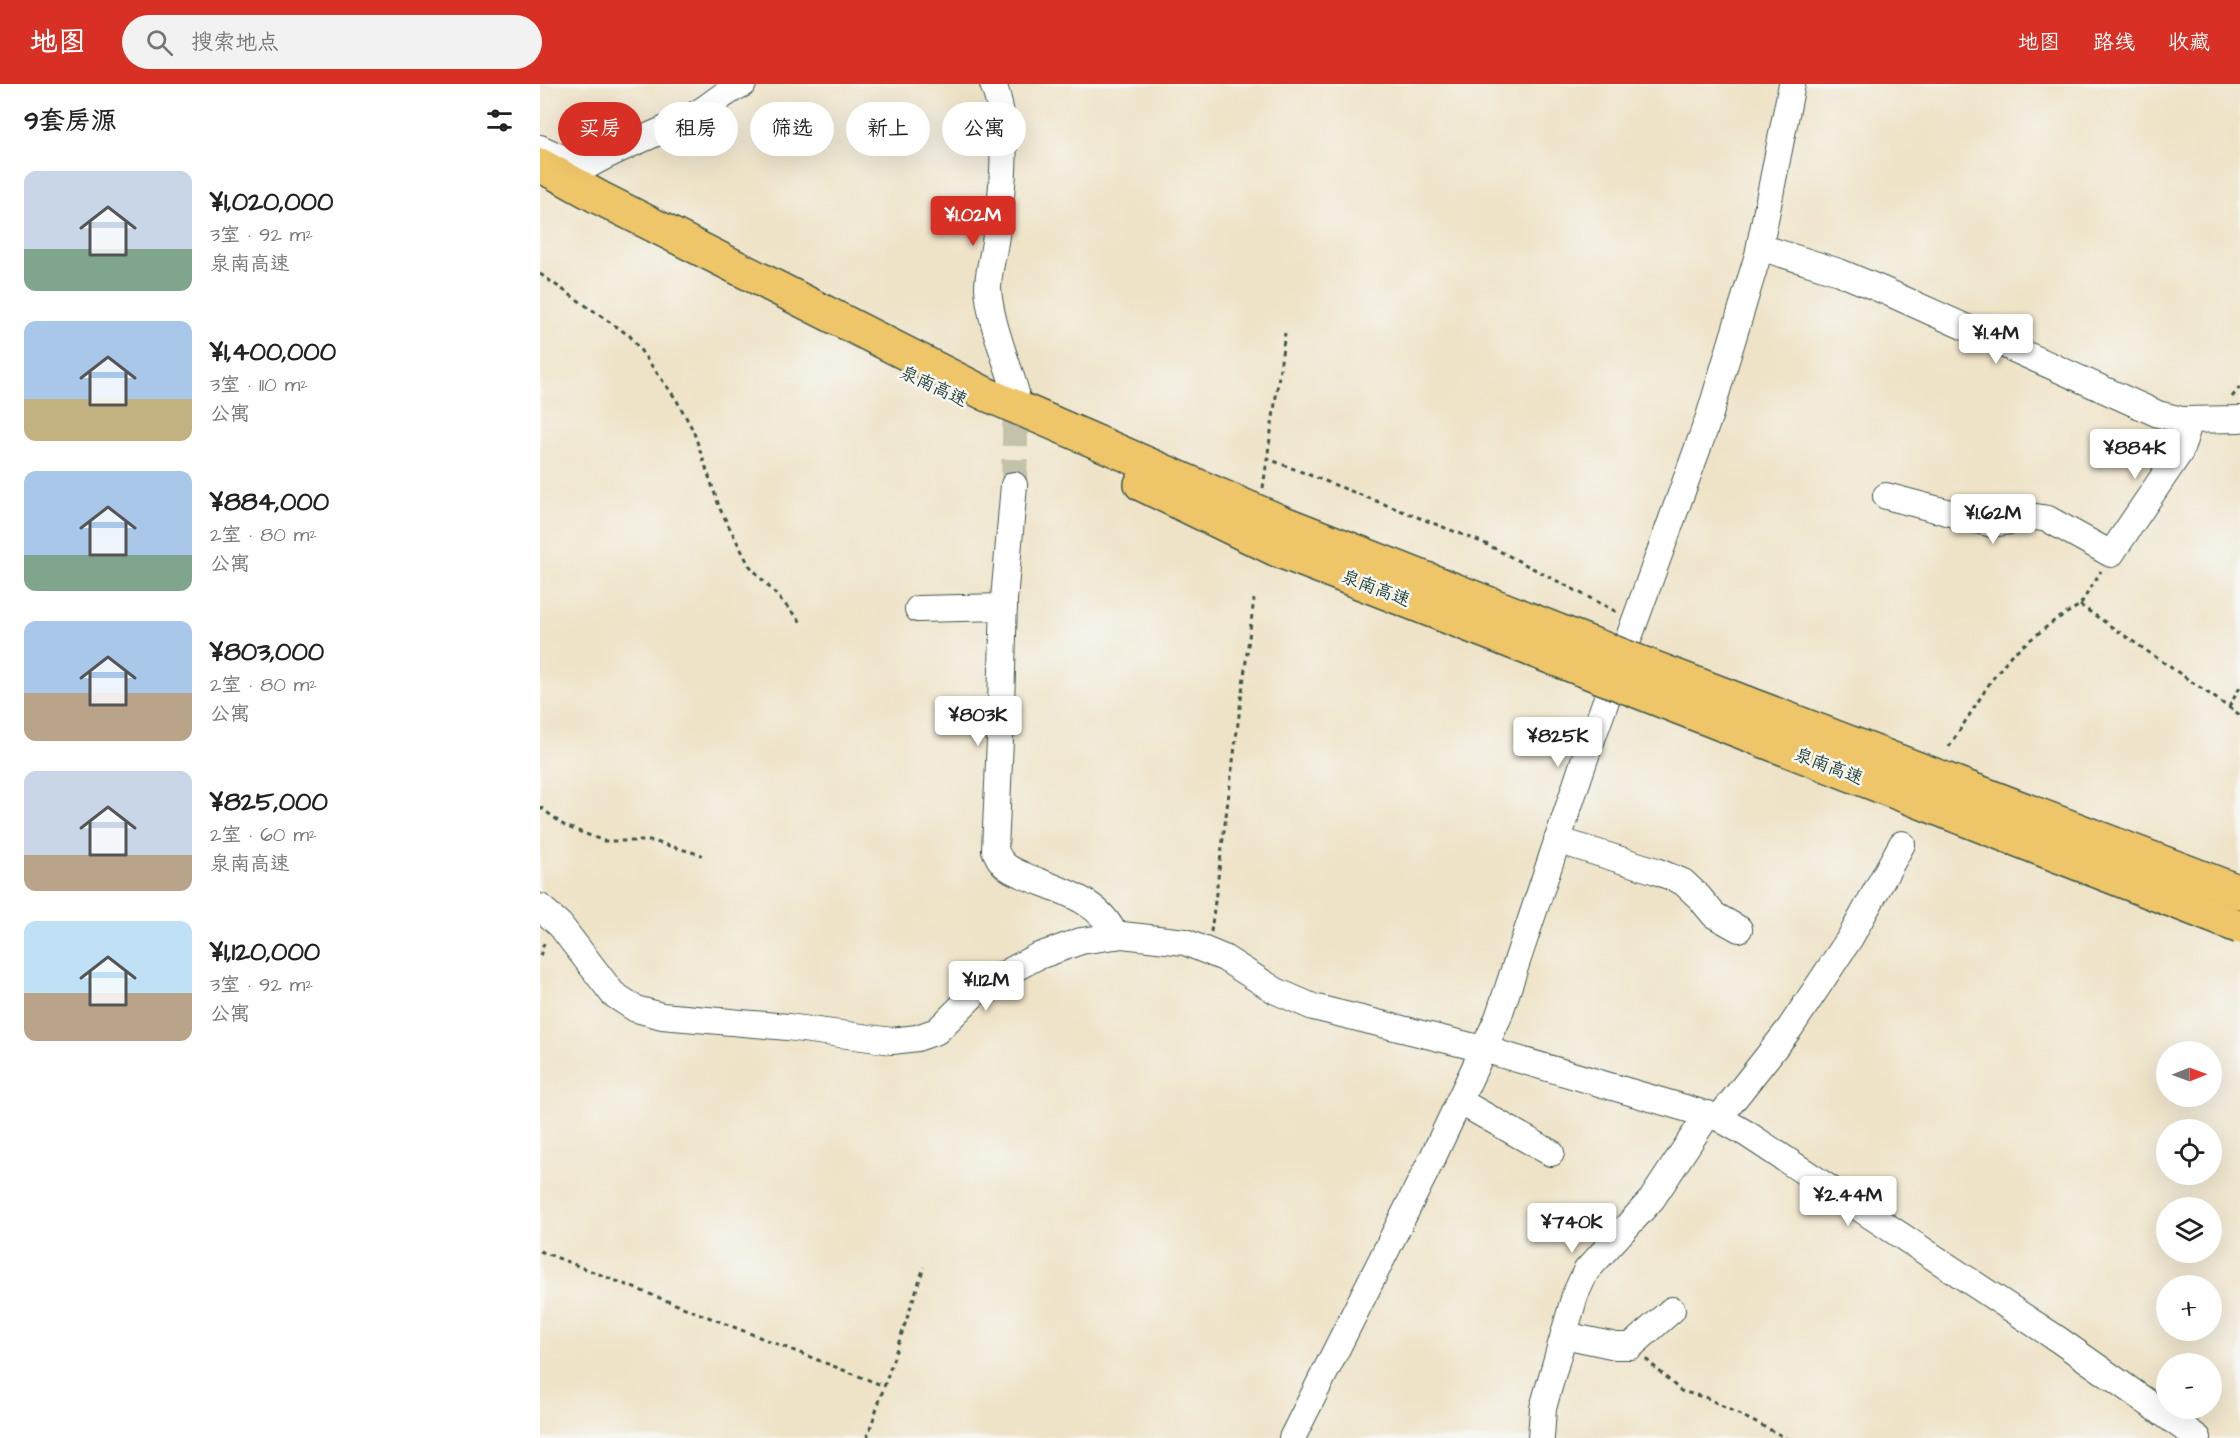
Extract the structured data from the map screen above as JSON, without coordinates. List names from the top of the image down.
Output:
{
  "streets": {
    "highway": ["泉南高速"]
  },
  "north": "right",
  "page": {
    "header": "地图",
    "search": "搜索地点",
    "nav": ["地图", "路线", "收藏"],
    "heading": "9套房源",
    "chip": [
      "买房",
      "租房",
      "筛选",
      "新上",
      "公寓"
    ],
    "list": [
      {
        "name": "¥1,020,000",
        "note": "3室 · 92 m² · 泉南高速"
      },
      {
        "name": "¥1,400,000",
        "note": "3室 · 110 m² · 公寓"
      },
      {
        "name": "¥884,000",
        "note": "2室 · 80 m² · 公寓"
      },
      {
        "name": "¥803,000",
        "note": "2室 · 80 m² · 公寓"
      },
      {
        "name": "¥825,000",
        "note": "2室 · 60 m² · 泉南高速"
      },
      {
        "name": "¥1,120,000",
        "note": "3室 · 92 m² · 公寓"
      }
    ],
    "price": [
      "¥1.02M",
      "¥1.4M",
      "¥884K",
      "¥1.62M",
      "¥803K",
      "¥825K",
      "¥1.12M",
      "¥2.44M",
      "¥740K"
    ],
    "map_buttons": ["+", "−"]
  }
}
